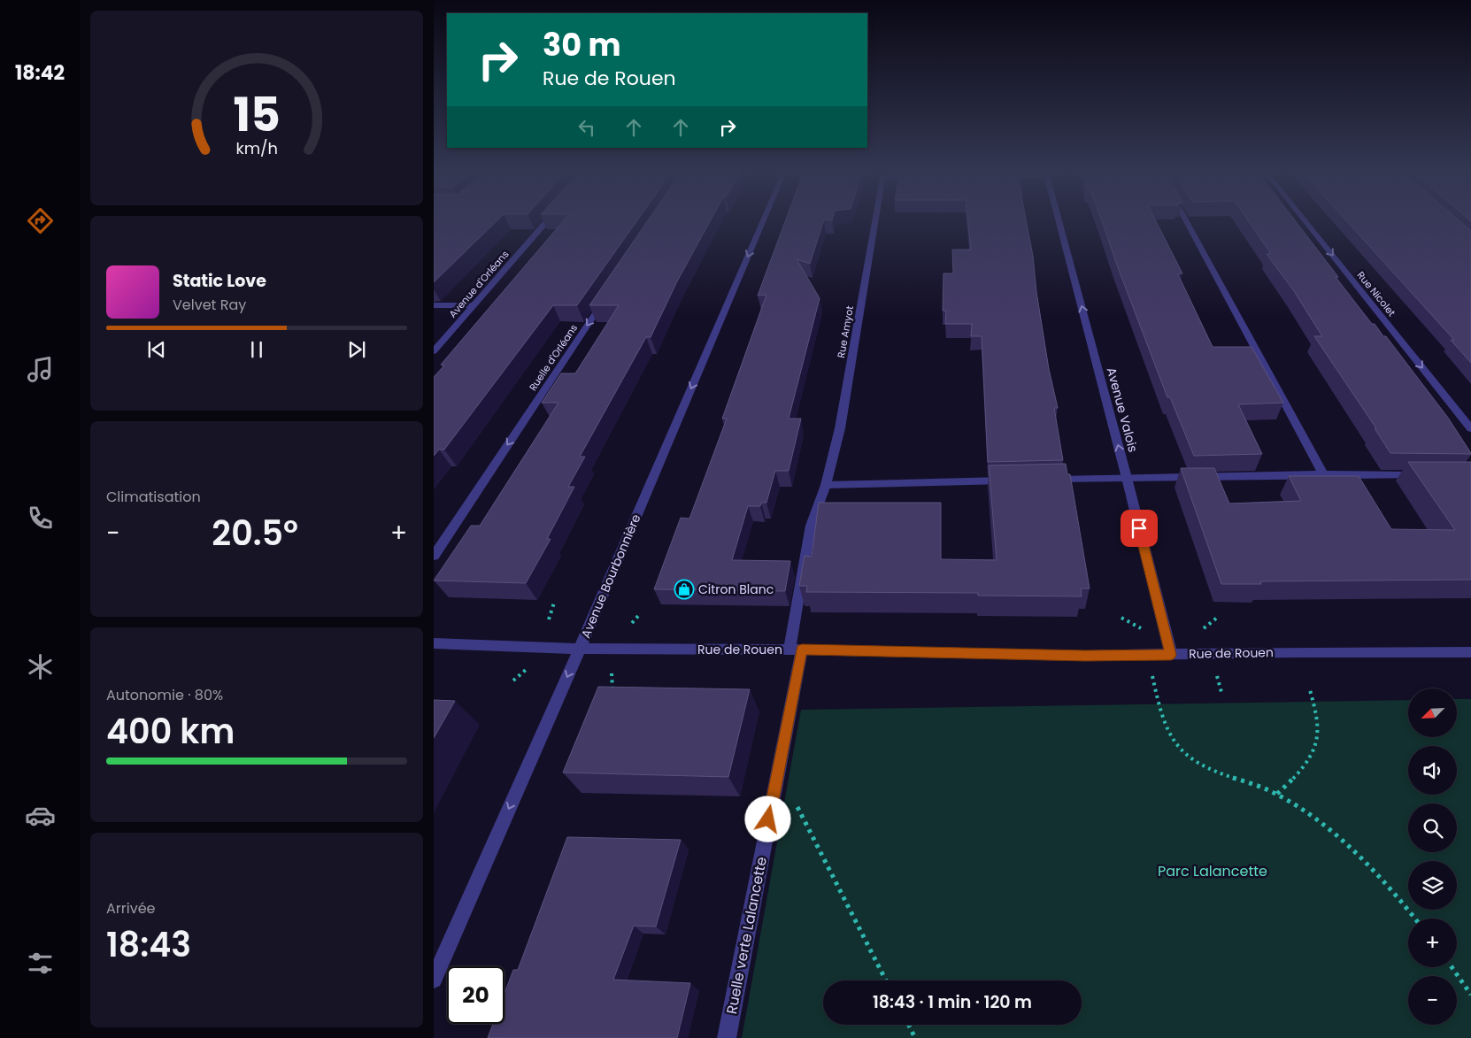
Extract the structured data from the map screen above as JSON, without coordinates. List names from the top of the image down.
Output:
{
  "streets": {
    "street": [
      "Avenue d'Orléans",
      "Rue Nicolet",
      "Rue Amyot",
      "Ruelle d'Orléans",
      "Avenue Valois",
      "Avenue Bourbonnière",
      "Rue de Rouen",
      "Ruelle verte Lalancette"
    ]
  },
  "crossings": [
    ["Rue Amyot", "Rue de Rouen"],
    ["Rue Amyot", "Ruelle verte Lalancette"],
    ["Avenue Valois", "Rue de Rouen"],
    ["Avenue Bourbonnière", "Rue de Rouen"],
    ["Rue de Rouen", "Ruelle verte Lalancette"]
  ],
  "one_way": [
    "Rue Nicolet",
    "Ruelle d'Orléans",
    "Avenue Valois",
    "Avenue Bourbonnière"
  ],
  "parks": ["Parc Lalancette"],
  "places": {
    "shop": ["Citron Blanc"]
  },
  "north": "bottom left",
  "page": {
    "tabs": "18:42",
    "turn": ["30 m", "Rue de Rouen"],
    "song": ["Static Love", "Velvet Ray"],
    "tile": [
      "Climatisation",
      ["Autonomie · 80%", "400 km"],
      ["Arrivée", "18:43"]
    ],
    "heat": ["−", "20.5°", "+"],
    "map_buttons": ["+", "−"],
    "limit": "20",
    "trip": "18:43 · 1 min · 120 m",
    "gauge": ["15", "km/h"]
  }
}
